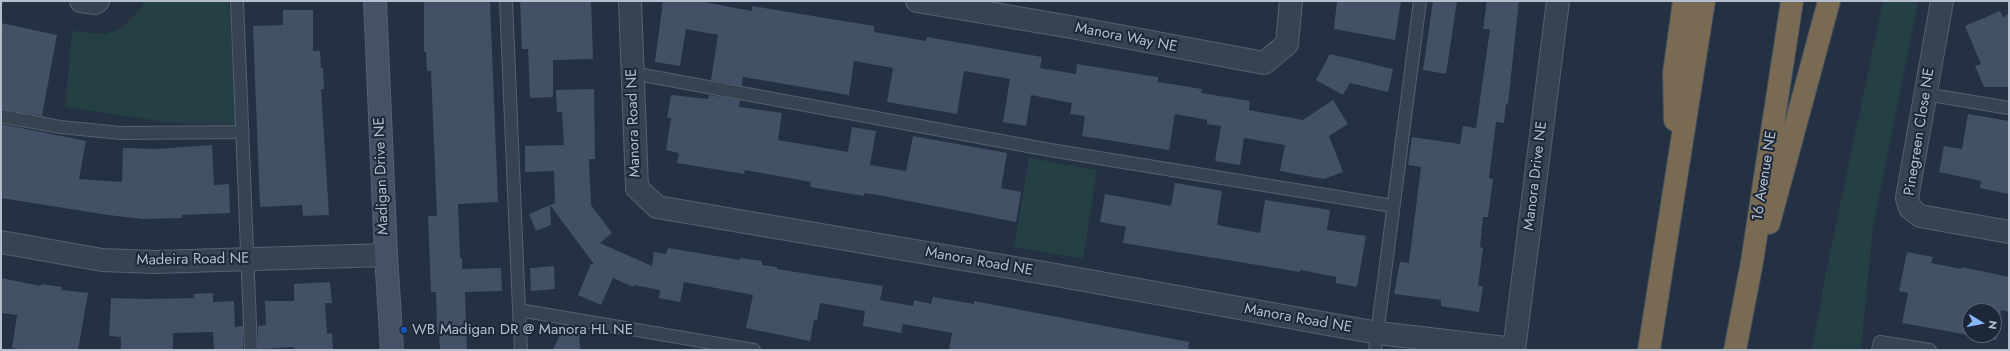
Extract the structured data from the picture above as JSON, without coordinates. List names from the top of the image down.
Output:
{
  "streets": {
    "highway": ["16 Avenue NE"],
    "street": [
      "Manora Way NE",
      "Manora Road NE",
      "Pinegreen Close NE",
      "Madigan Drive NE",
      "Manora Drive NE",
      "Madeira Road NE"
    ]
  },
  "crossings": [
    ["Manora Road NE", "Manora Drive NE"],
    ["Madigan Drive NE", "Madeira Road NE"]
  ],
  "places": ["WB Madigan DR @ Manora HL NE"],
  "north": "right"
}
